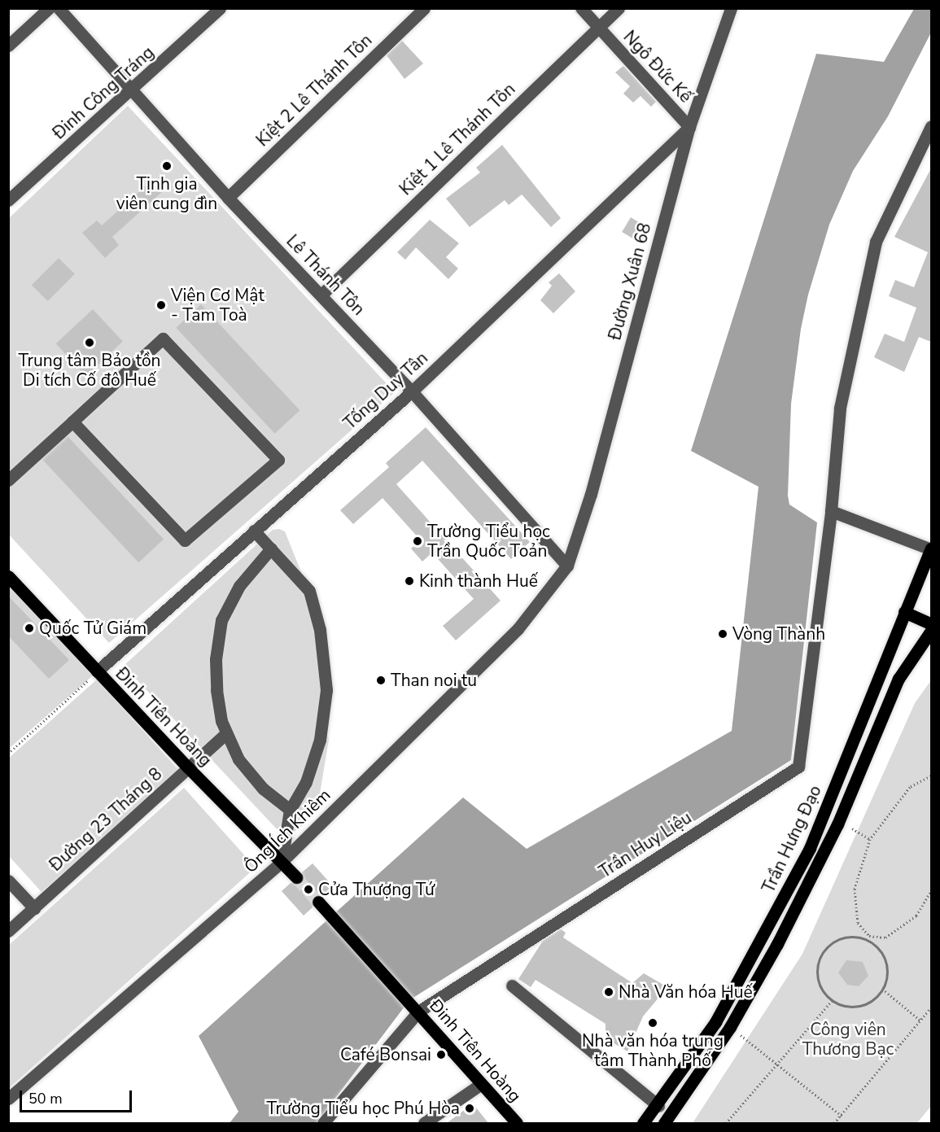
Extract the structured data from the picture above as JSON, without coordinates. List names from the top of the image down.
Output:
{
  "streets": {
    "main road": ["Đinh Tiên Hoàng", "Trần Hưng Đạo"],
    "street": [
      "Ngô Đức Kế",
      "Kiệt 2 Lê Thánh Tôn",
      "Đinh Công Tráng",
      "Kiệt 1 Lê Thánh Tôn",
      "Lê Thánh Tôn",
      "Đường Xuân 68",
      "Tống Duy Tân",
      "Đường 23 Tháng 8",
      "Ông Ích Khiêm",
      "Trần Huy Liệu"
    ]
  },
  "crossings": [
    ["Ngô Đức Kế", "Kiệt 1 Lê Thánh Tôn"],
    ["Ngô Đức Kế", "Đường Xuân 68"],
    ["Ngô Đức Kế", "Tống Duy Tân"],
    ["Kiệt 2 Lê Thánh Tôn", "Lê Thánh Tôn"],
    ["Đinh Công Tráng", "Lê Thánh Tôn"],
    ["Kiệt 1 Lê Thánh Tôn", "Lê Thánh Tôn"],
    ["Lê Thánh Tôn", "Đường Xuân 68"],
    ["Lê Thánh Tôn", "Tống Duy Tân"],
    ["Lê Thánh Tôn", "Ông Ích Khiêm"],
    ["Đường Xuân 68", "Tống Duy Tân"],
    ["Đường Xuân 68", "Ông Ích Khiêm"],
    ["Tống Duy Tân", "Đinh Tiên Hoàng"],
    ["Đinh Tiên Hoàng", "Đường 23 Tháng 8"],
    ["Đinh Tiên Hoàng", "Ông Ích Khiêm"],
    ["Đinh Tiên Hoàng", "Trần Huy Liệu"]
  ],
  "parks": ["Công viên Thương Bạc"],
  "places": [
    "Tịnh gia viên cung đìn",
    "Viện Cơ Mật - Tam Toà",
    "Trung tâm Bảo tồn Di tích Cố đô Huế",
    "Trường Tiểu học Trần Quốc Toản",
    "Kinh thành Huế",
    "Quốc Tử Giám",
    "Vòng Thành",
    "Than noi tu",
    "Cửa Thượng Tứ",
    "Nhà Văn hóa Huế",
    "Nhà văn hóa trung tâm Thành Phố",
    "Café Bonsai",
    "Trường Tiểu học Phú Hòa"
  ],
  "scale_bar": "50 m"
}
